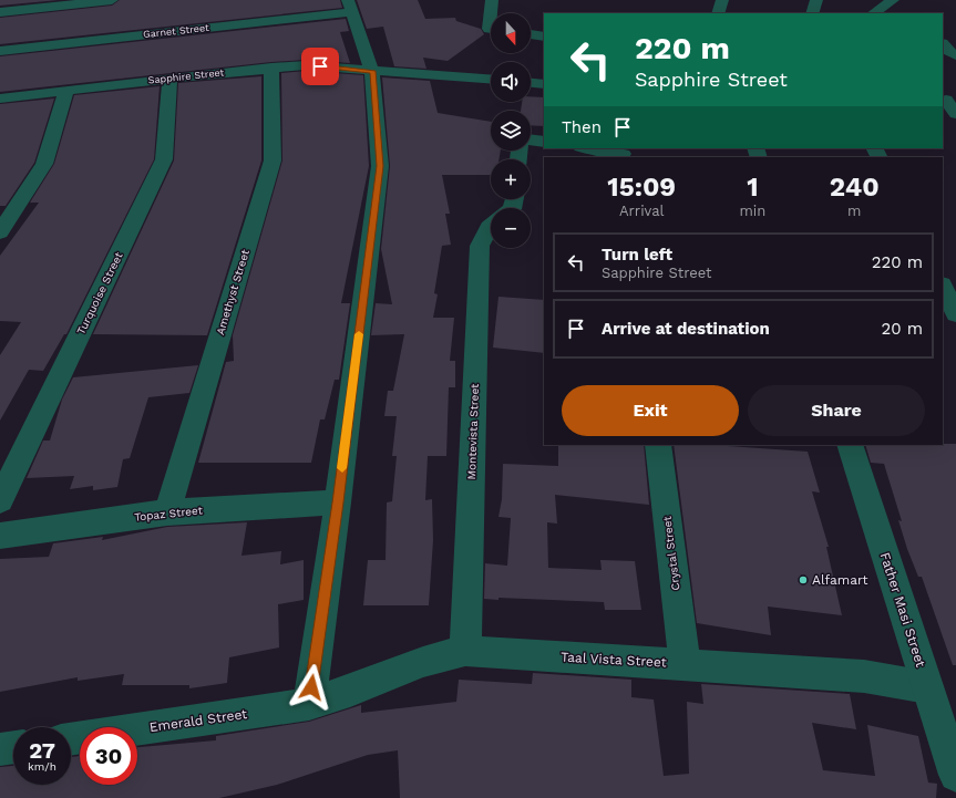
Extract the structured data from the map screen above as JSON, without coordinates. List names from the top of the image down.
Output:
{
  "streets": {
    "street": [
      "Garnet Street",
      "Sapphire Street",
      "Amethyst Street",
      "Turquoise Street",
      "Montevista Street",
      "Topaz Street",
      "Crystal Street",
      "Father Masi Street",
      "Taal Vista Street",
      "Emerald Street"
    ]
  },
  "crossings": [
    ["Sapphire Street", "Amethyst Street"],
    ["Sapphire Street", "Turquoise Street"],
    ["Amethyst Street", "Topaz Street"],
    ["Montevista Street", "Taal Vista Street"],
    ["Crystal Street", "Taal Vista Street"],
    ["Father Masi Street", "Taal Vista Street"],
    ["Taal Vista Street", "Emerald Street"]
  ],
  "places": ["Alfamart"],
  "north": "bottom",
  "page": {
    "map_buttons": ["+", "−"],
    "turn": ["220 m", "Sapphire Street"],
    "then": "Then",
    "eta": [
      "15:09",
      "Arrival",
      "1",
      "min",
      "240",
      "m"
    ],
    "list": [
      {
        "name": "Turn left",
        "note": "Sapphire Street",
        "value": "220 m"
      },
      {
        "name": "Arrive at destination",
        "value": "20 m"
      }
    ],
    "buttons": ["Exit", "Share"],
    "speed": "27 km/h",
    "limit": "30"
  }
}
